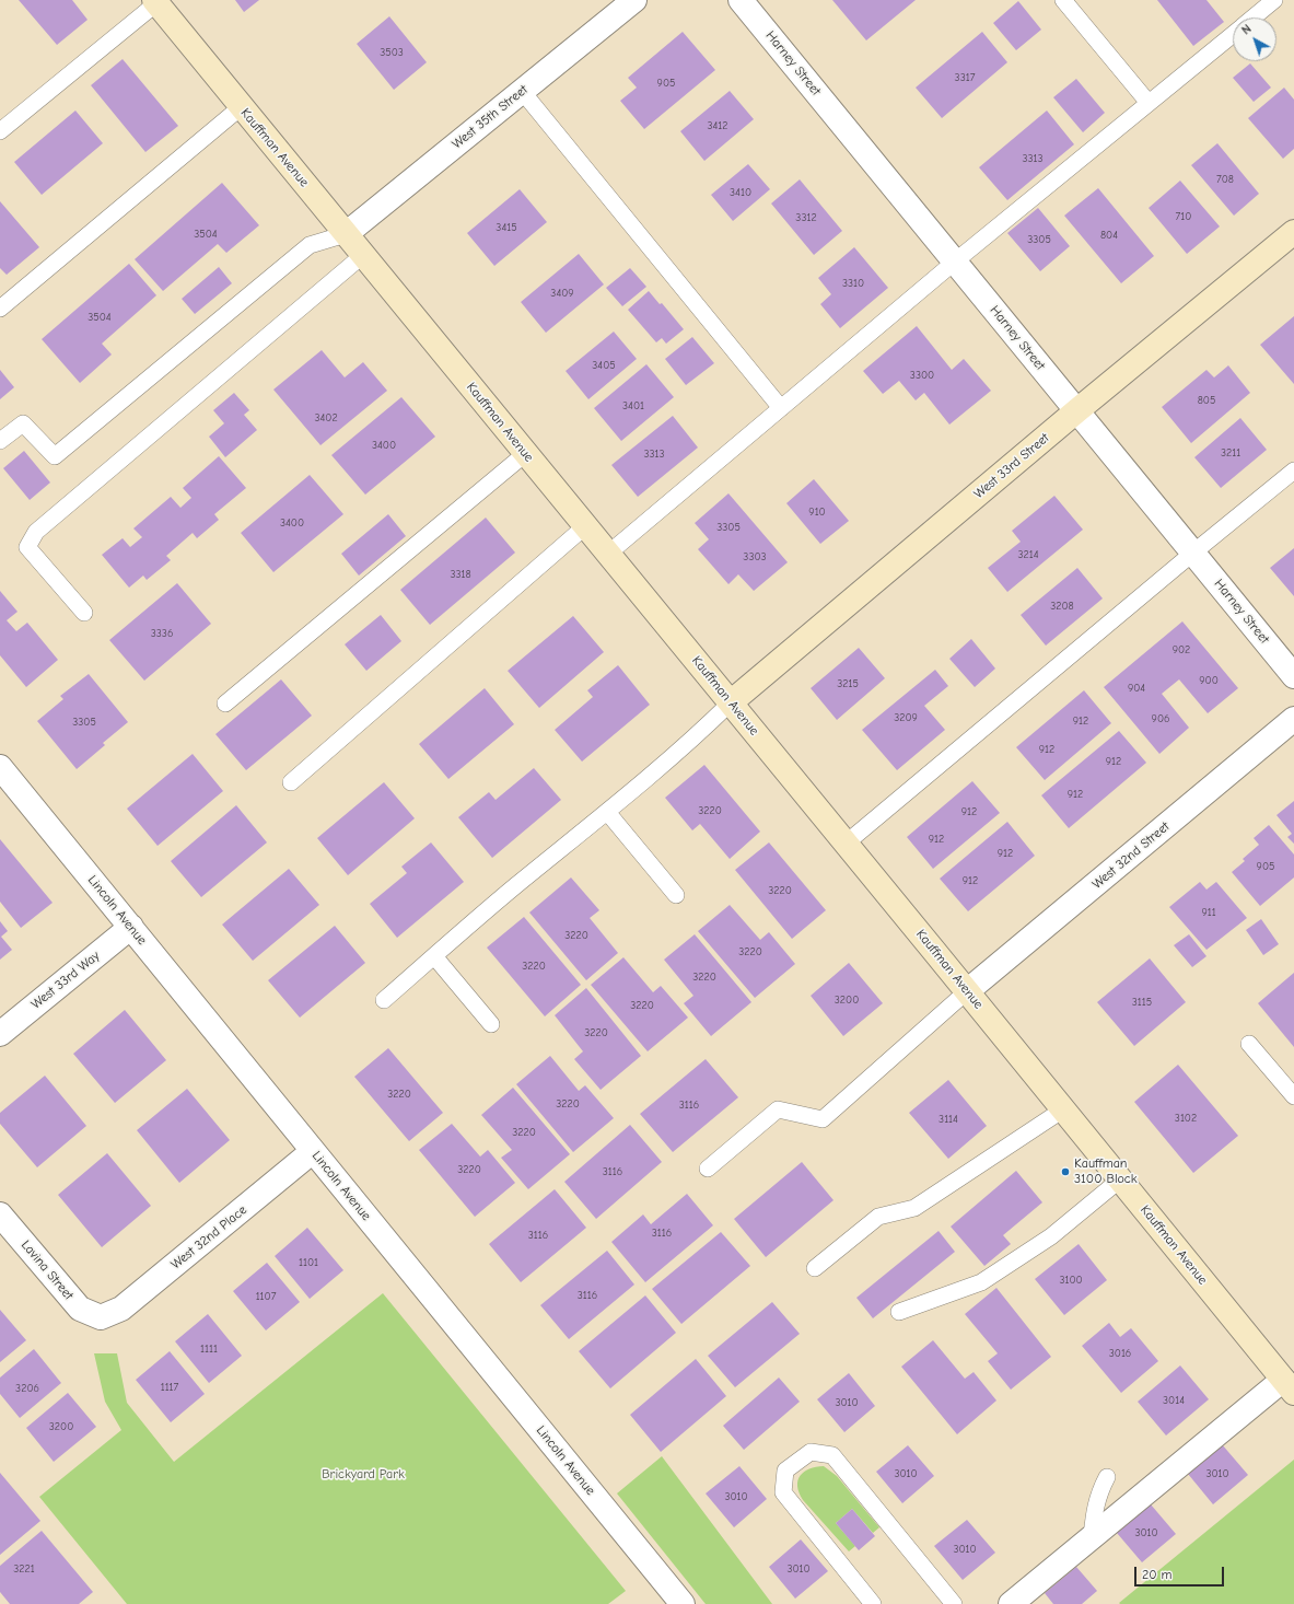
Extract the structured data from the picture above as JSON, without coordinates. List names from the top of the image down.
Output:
{
  "streets": {
    "street": [
      "Harney Street",
      "West 35th Street",
      "Kauffman Avenue",
      "West 33rd Street",
      "West 32nd Street",
      "Lincoln Avenue",
      "West 33rd Way",
      "West 32nd Place",
      "Lavina Street"
    ]
  },
  "crossings": [
    ["Harney Street", "West 33rd Street"],
    ["West 35th Street", "Kauffman Avenue"],
    ["Kauffman Avenue", "West 33rd Street"],
    ["Kauffman Avenue", "West 32nd Street"],
    ["Lincoln Avenue", "West 33rd Way"],
    ["Lincoln Avenue", "West 32nd Place"],
    ["West 32nd Place", "Lavina Street"]
  ],
  "parks": ["Brickyard Park"],
  "places": ["Kauffman 3100 Block"],
  "house_numbers": [
    "3503",
    "3317",
    "905",
    "3412",
    "3313",
    "708",
    "3410",
    "710",
    "3312",
    "3415",
    "3504",
    "804",
    "3305",
    "3310",
    "3409",
    "3504",
    "3405",
    "3300",
    "805",
    "3401",
    "3402",
    "3400",
    "3211",
    "3313",
    "910",
    "3400",
    "3305",
    "3214",
    "3303",
    "3318",
    "3208",
    "3336",
    "902",
    "900",
    "3215",
    "904",
    "3209",
    "906",
    "912",
    "3305",
    "912",
    "912",
    "912",
    "3220",
    "912",
    "912",
    "912",
    "905",
    "912",
    "3220",
    "911",
    "3220",
    "3220",
    "3220",
    "3220",
    "3200",
    "3115",
    "3220",
    "3220",
    "3220",
    "3220",
    "3116",
    "3102",
    "3114",
    "3220",
    "3220",
    "3116",
    "3116",
    "3116",
    "1101",
    "3100",
    "3116",
    "1107",
    "1111",
    "3016",
    "1117",
    "3206",
    "3014",
    "3010",
    "3200",
    "3010",
    "3010",
    "3010",
    "3010",
    "3010",
    "3221",
    "3010"
  ],
  "scale_bar": "20 m",
  "north": "top left"
}
